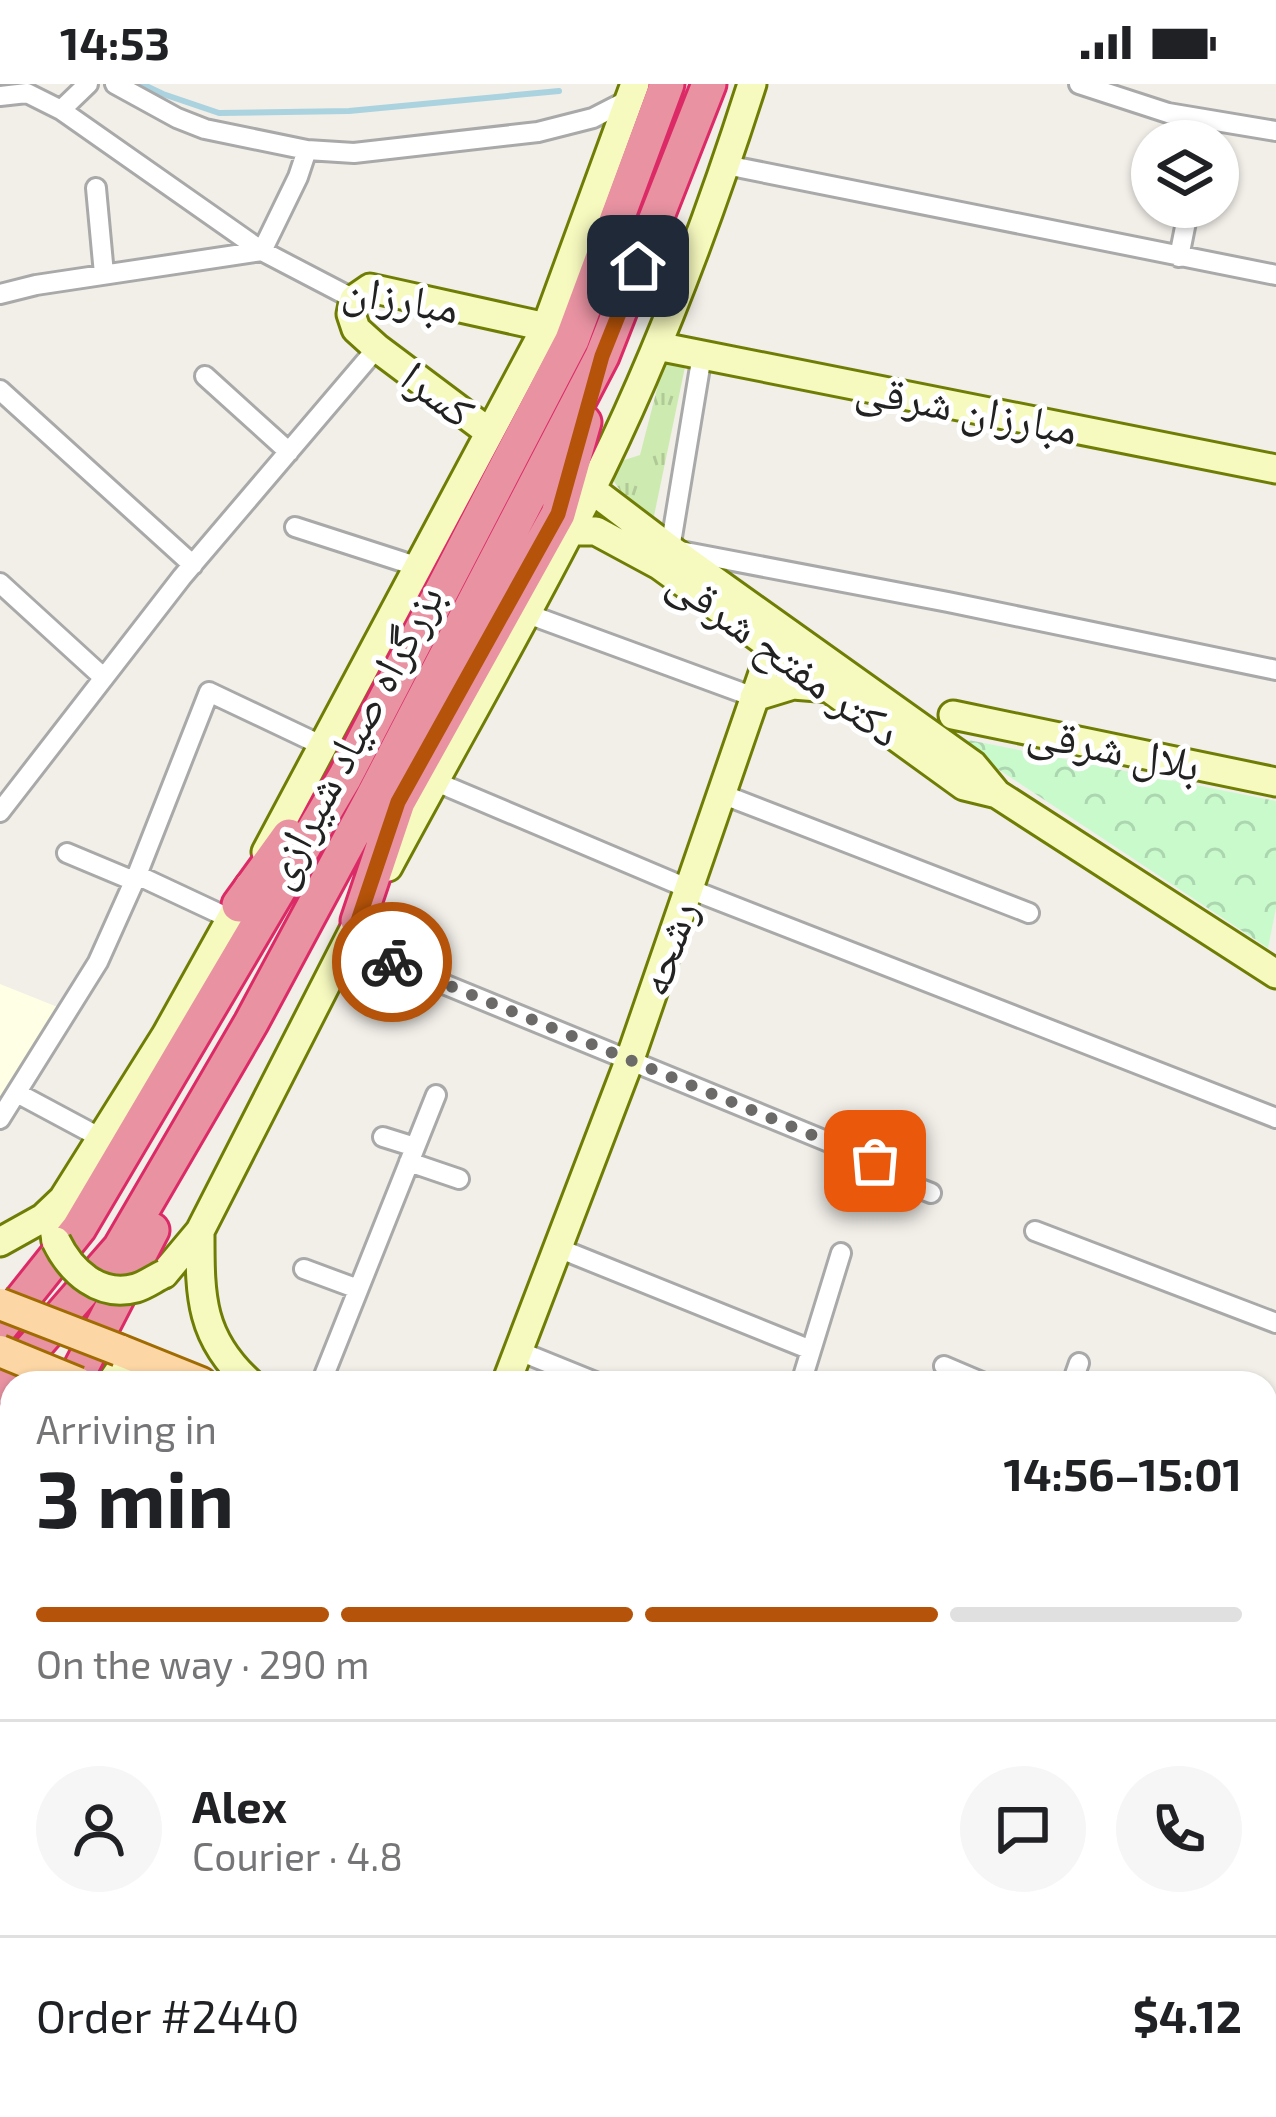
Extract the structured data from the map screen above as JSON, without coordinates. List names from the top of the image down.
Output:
{
  "streets": {
    "highway": ["بزرگراه صیاد شیرازی"],
    "street": [
      "مبارزان",
      "کسرا",
      "مبارزان شرقی",
      "دکتر مفتح شرقی",
      "بلال شرقی",
      "رشحه"
    ]
  },
  "crossings": [
    ["مبارزان", "کسرا"],
    ["مبارزان", "بزرگراه صیاد شیرازی"],
    ["دکتر مفتح شرقی", "رشحه"]
  ],
  "page": {
    "status": "14:53",
    "heading": ["3 min", "Arriving in", "14:56–15:01"],
    "panel": [
      "Alex",
      "Courier · 4.8",
      "Order #2440",
      "$4.12"
    ],
    "bar": "On the way · 290 m"
  }
}
